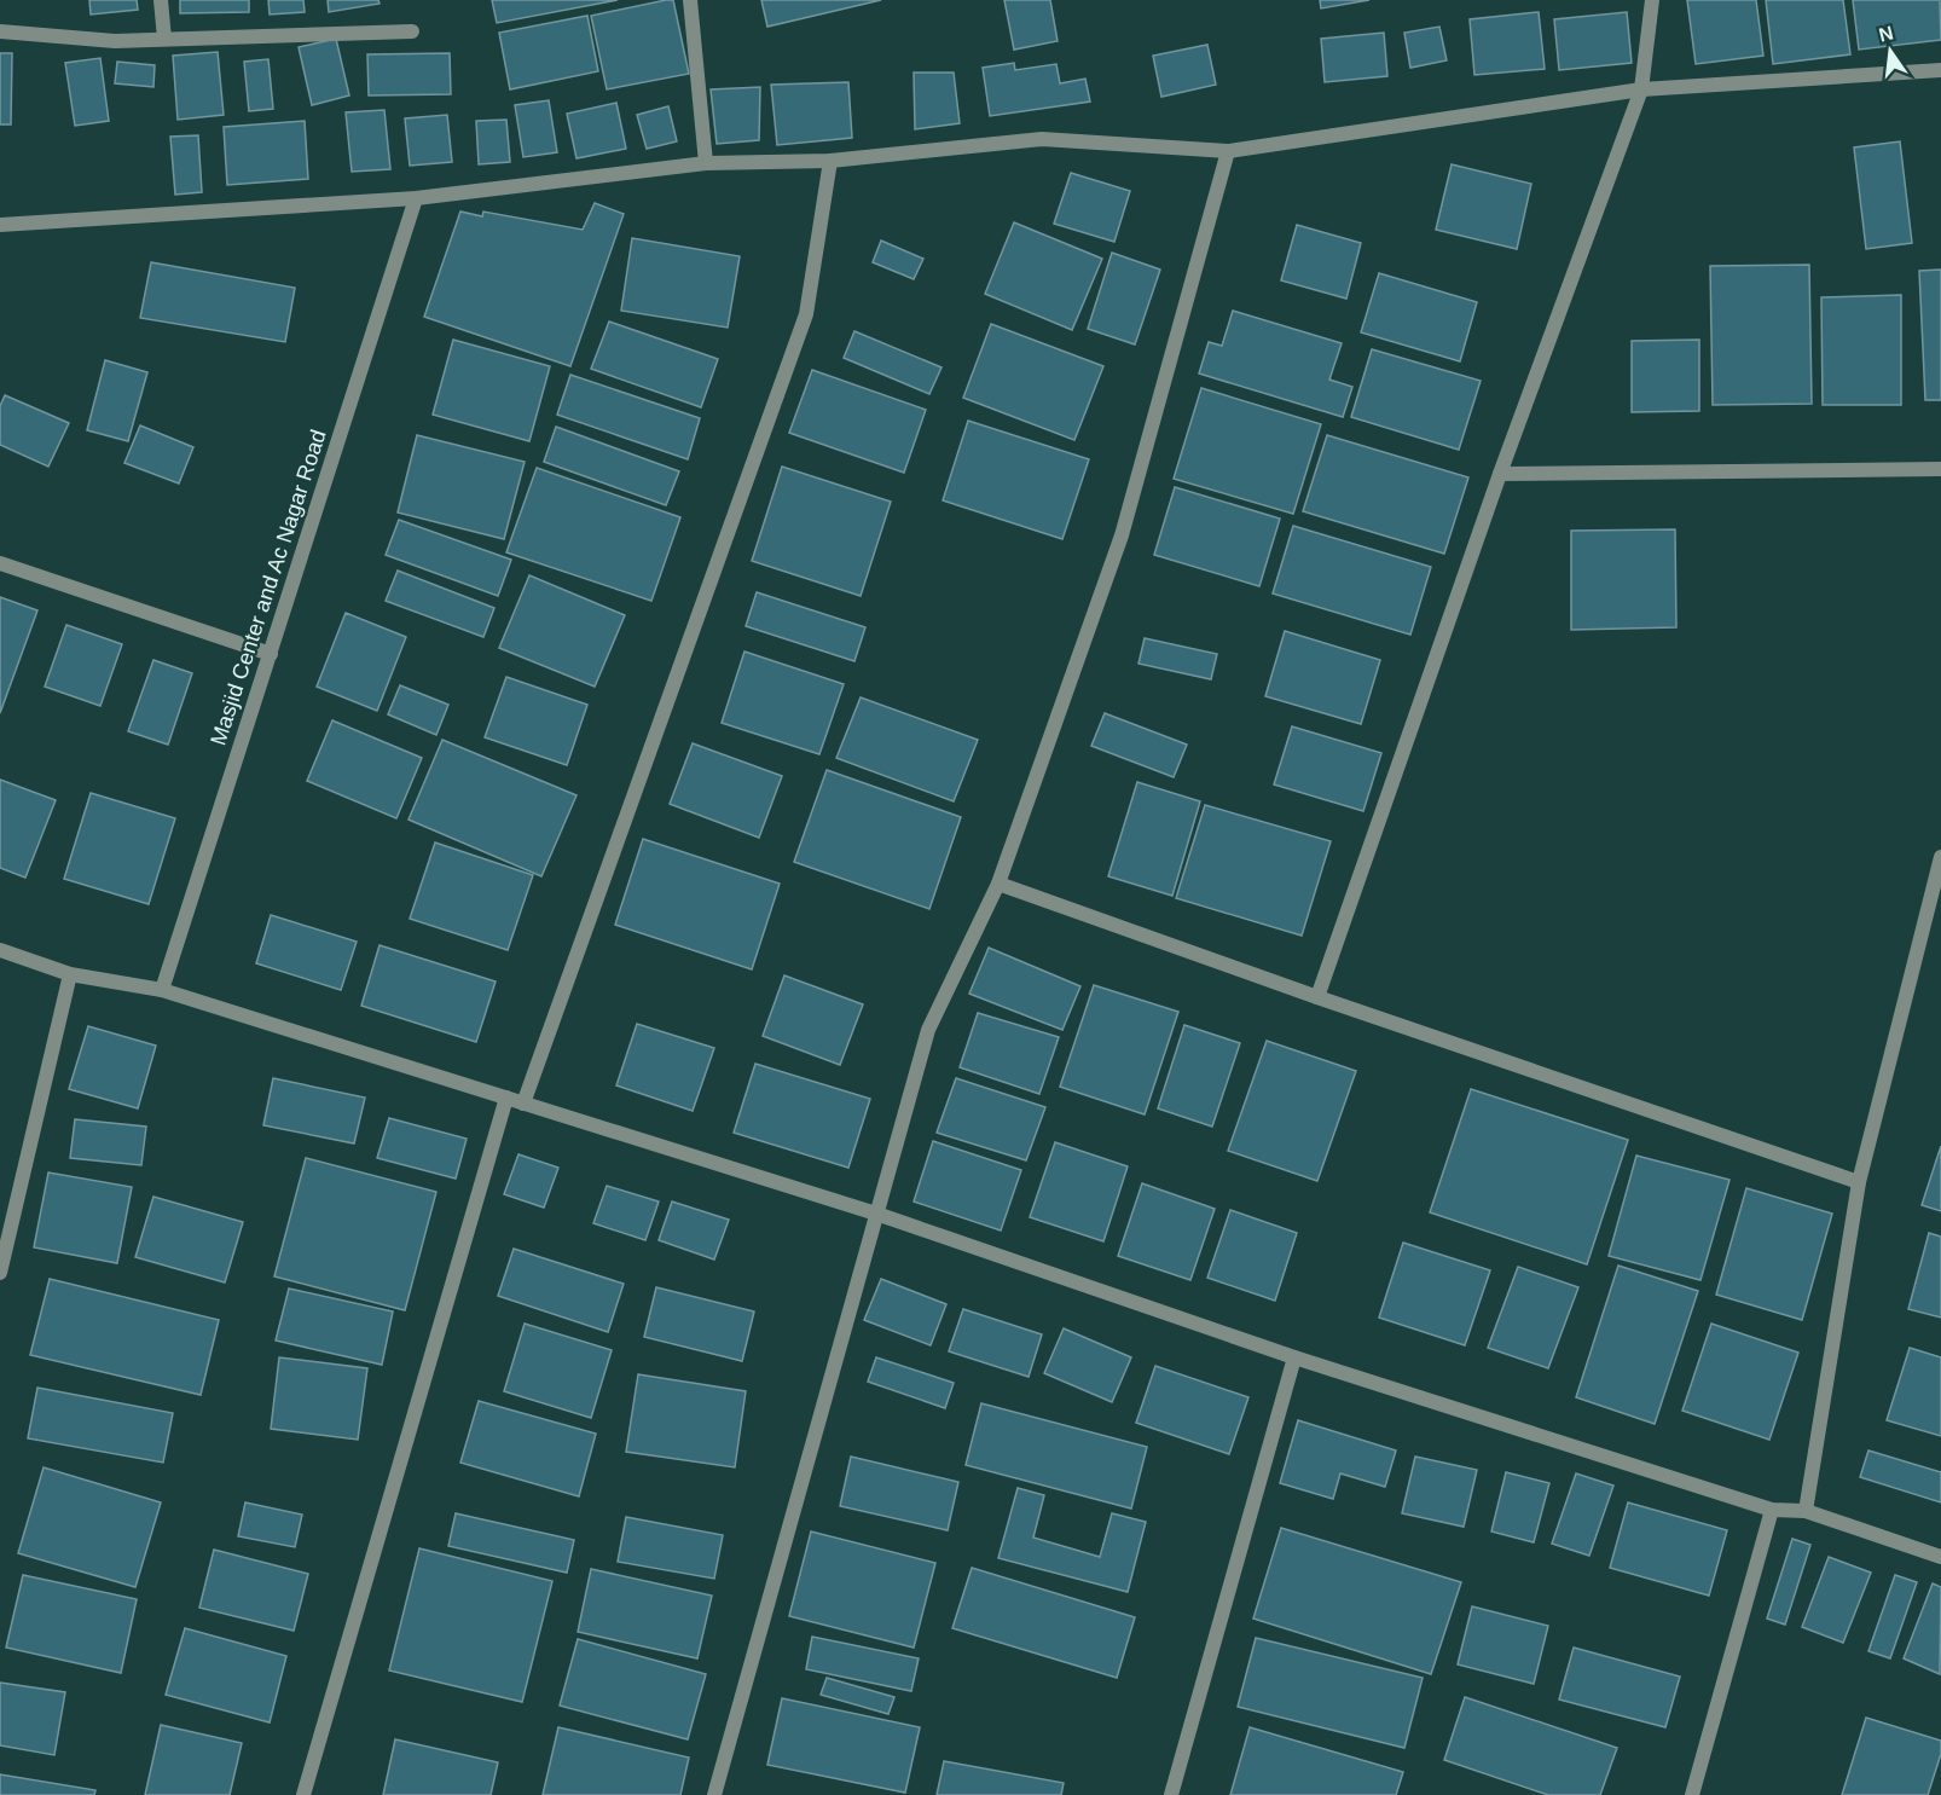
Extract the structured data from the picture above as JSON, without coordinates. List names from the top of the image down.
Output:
{
  "streets": {
    "street": ["Masjid Center and Ac Nagar Road"]
  },
  "north": "top"
}
